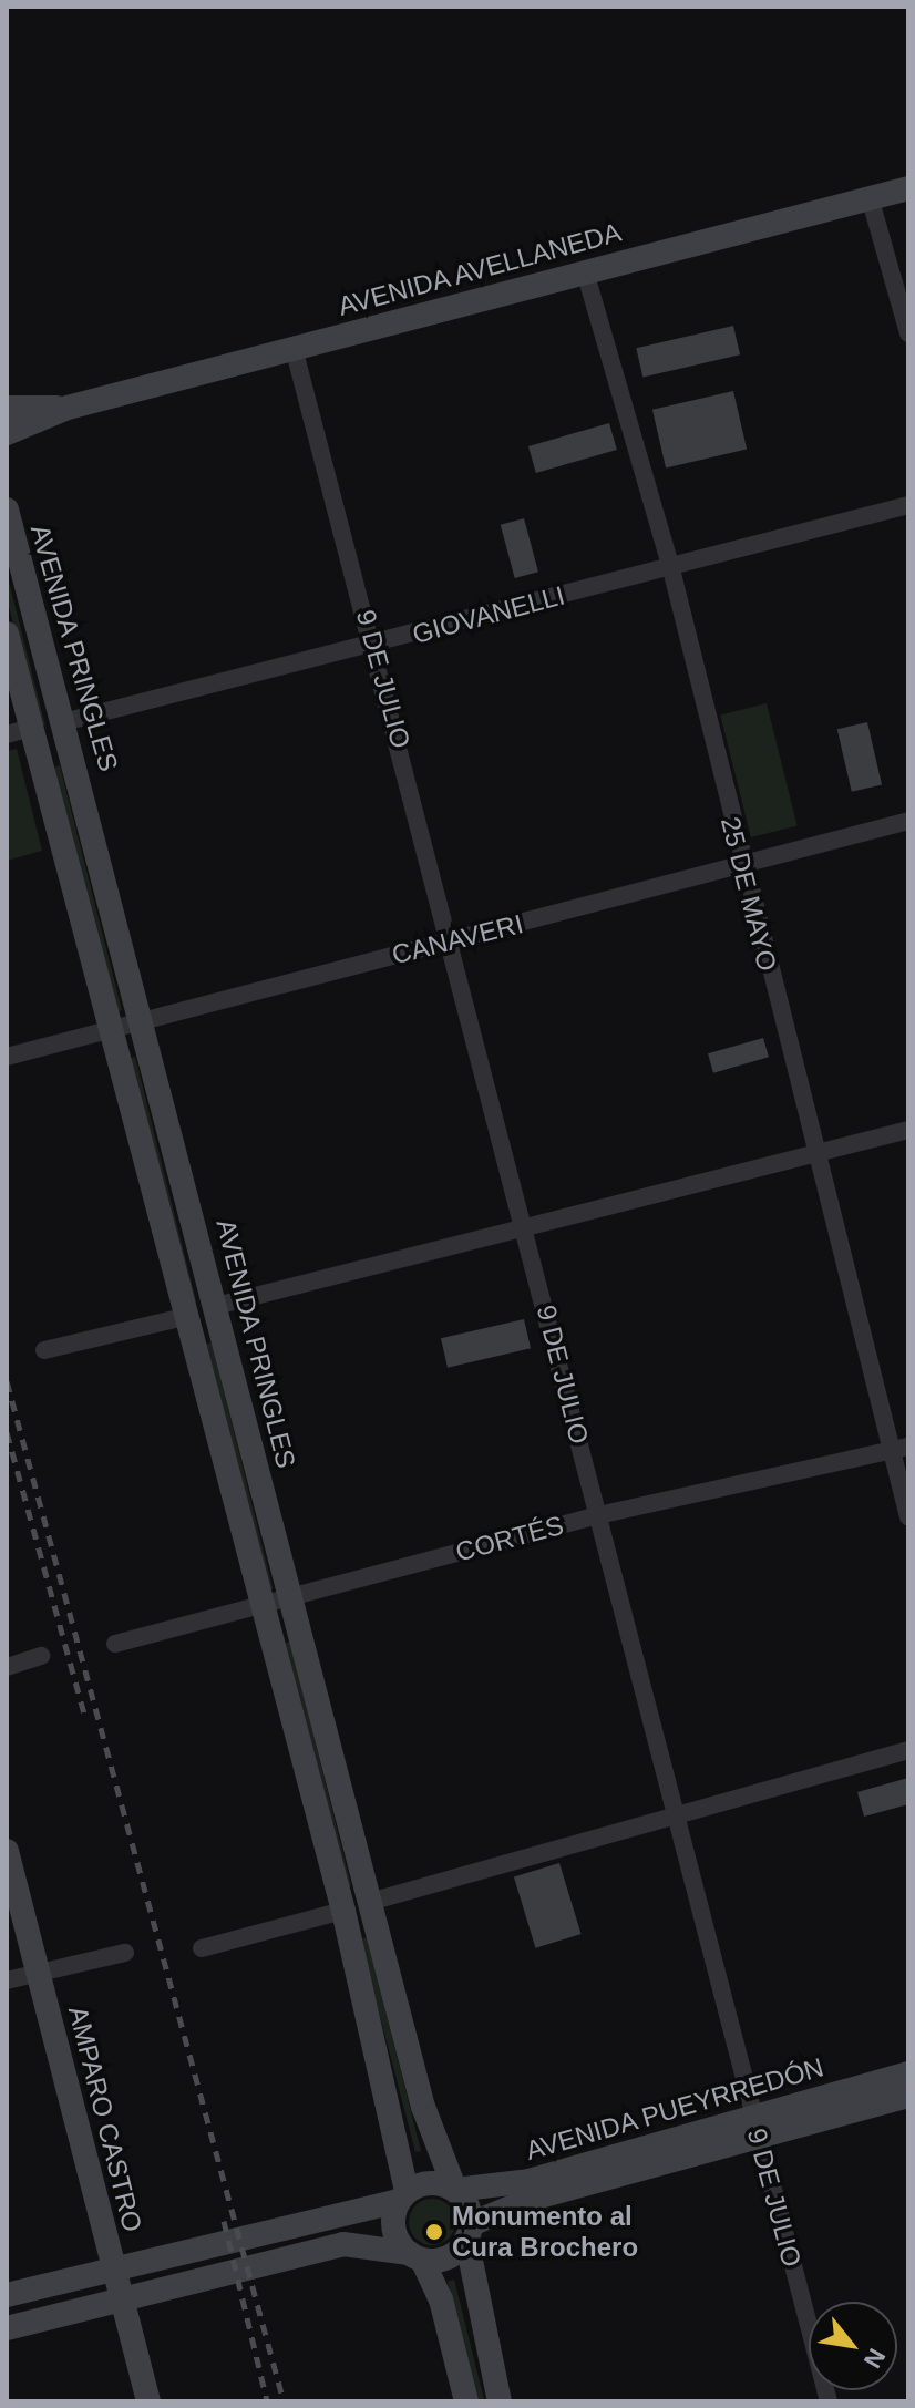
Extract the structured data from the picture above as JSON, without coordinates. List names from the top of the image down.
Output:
{
  "streets": {
    "main road": [
      "AVENIDA AVELLANEDA",
      "AVENIDA PRINGLES",
      "AVENIDA PUEYRREDÓN",
      "AMPARO CASTRO"
    ],
    "street": [
      "GIOVANELLI",
      "9 DE JULIO",
      "25 DE MAYO",
      "CANAVERI",
      "CORTÉS"
    ]
  },
  "crossings": [
    ["AVENIDA AVELLANEDA", "9 DE JULIO"],
    ["AVENIDA AVELLANEDA", "25 DE MAYO"],
    ["GIOVANELLI", "AVENIDA PRINGLES"],
    ["GIOVANELLI", "9 DE JULIO"],
    ["GIOVANELLI", "25 DE MAYO"],
    ["AVENIDA PRINGLES", "CANAVERI"],
    ["AVENIDA PRINGLES", "CORTÉS"],
    ["AVENIDA PRINGLES", "AVENIDA PUEYRREDÓN"],
    ["9 DE JULIO", "CANAVERI"],
    ["9 DE JULIO", "CORTÉS"],
    ["9 DE JULIO", "AVENIDA PUEYRREDÓN"],
    ["25 DE MAYO", "CANAVERI"],
    ["25 DE MAYO", "CORTÉS"]
  ],
  "places": ["Monumento al Cura Brochero"],
  "north": "bottom right"
}
